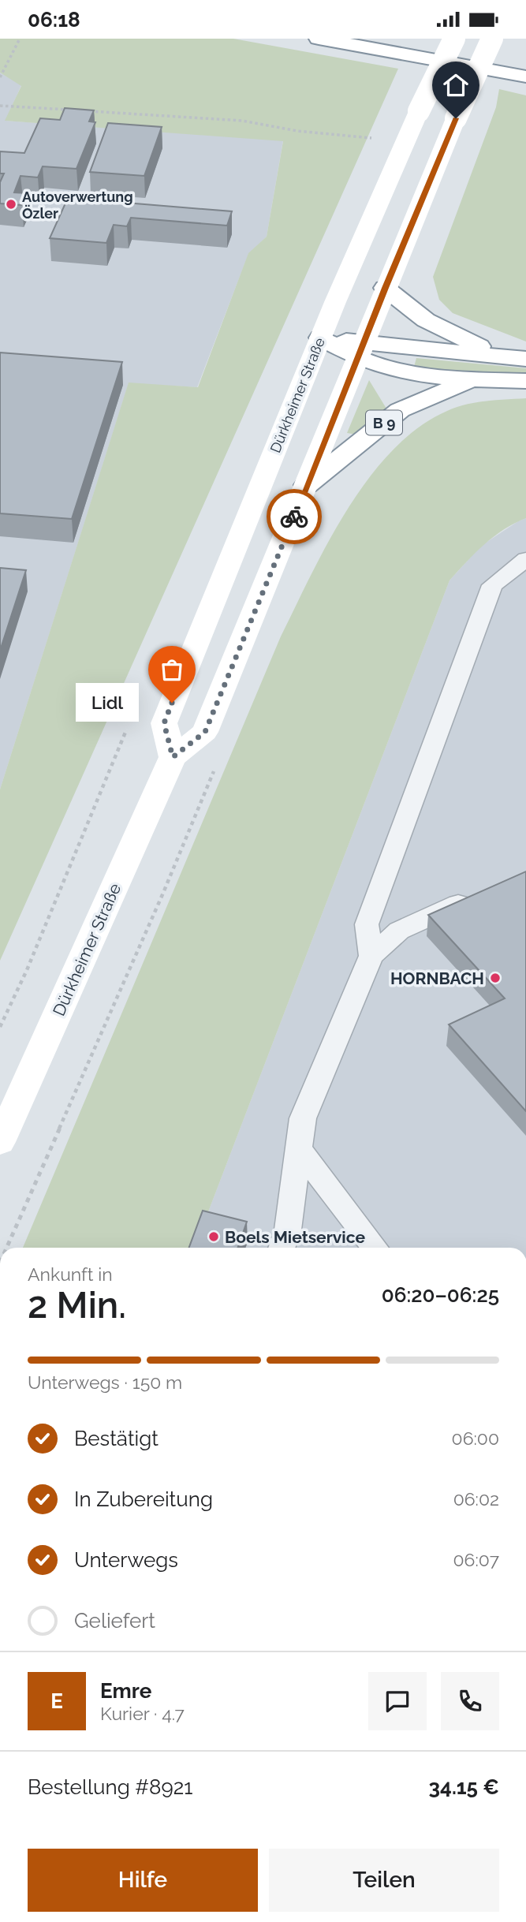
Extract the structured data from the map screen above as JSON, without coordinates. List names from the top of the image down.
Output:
{
  "streets": {
    "main road": ["Dürkheimer Straße", "B 9"]
  },
  "crossings": [
    ["Dürkheimer Straße", "B 9"]
  ],
  "places": [
    "Autoverwertung Özler",
    "Lidl",
    "HORNBACH",
    "Boels Mietservice"
  ],
  "page": {
    "status": "06:18",
    "bubble": "Lidl",
    "heading": ["2 Min.", "Ankunft in", "06:20–06:25"],
    "panel": [
      "Emre",
      "Kurier · 4.7",
      "Bestellung #8921",
      "34.15 €"
    ],
    "bar": "Unterwegs · 150 m",
    "list": [
      ["Bestätigt", "06:00"],
      ["In Zubereitung", "06:02"],
      ["Unterwegs", "06:07"],
      "Geliefert"
    ],
    "round": "E",
    "buttons": ["Hilfe", "Teilen"]
  }
}
